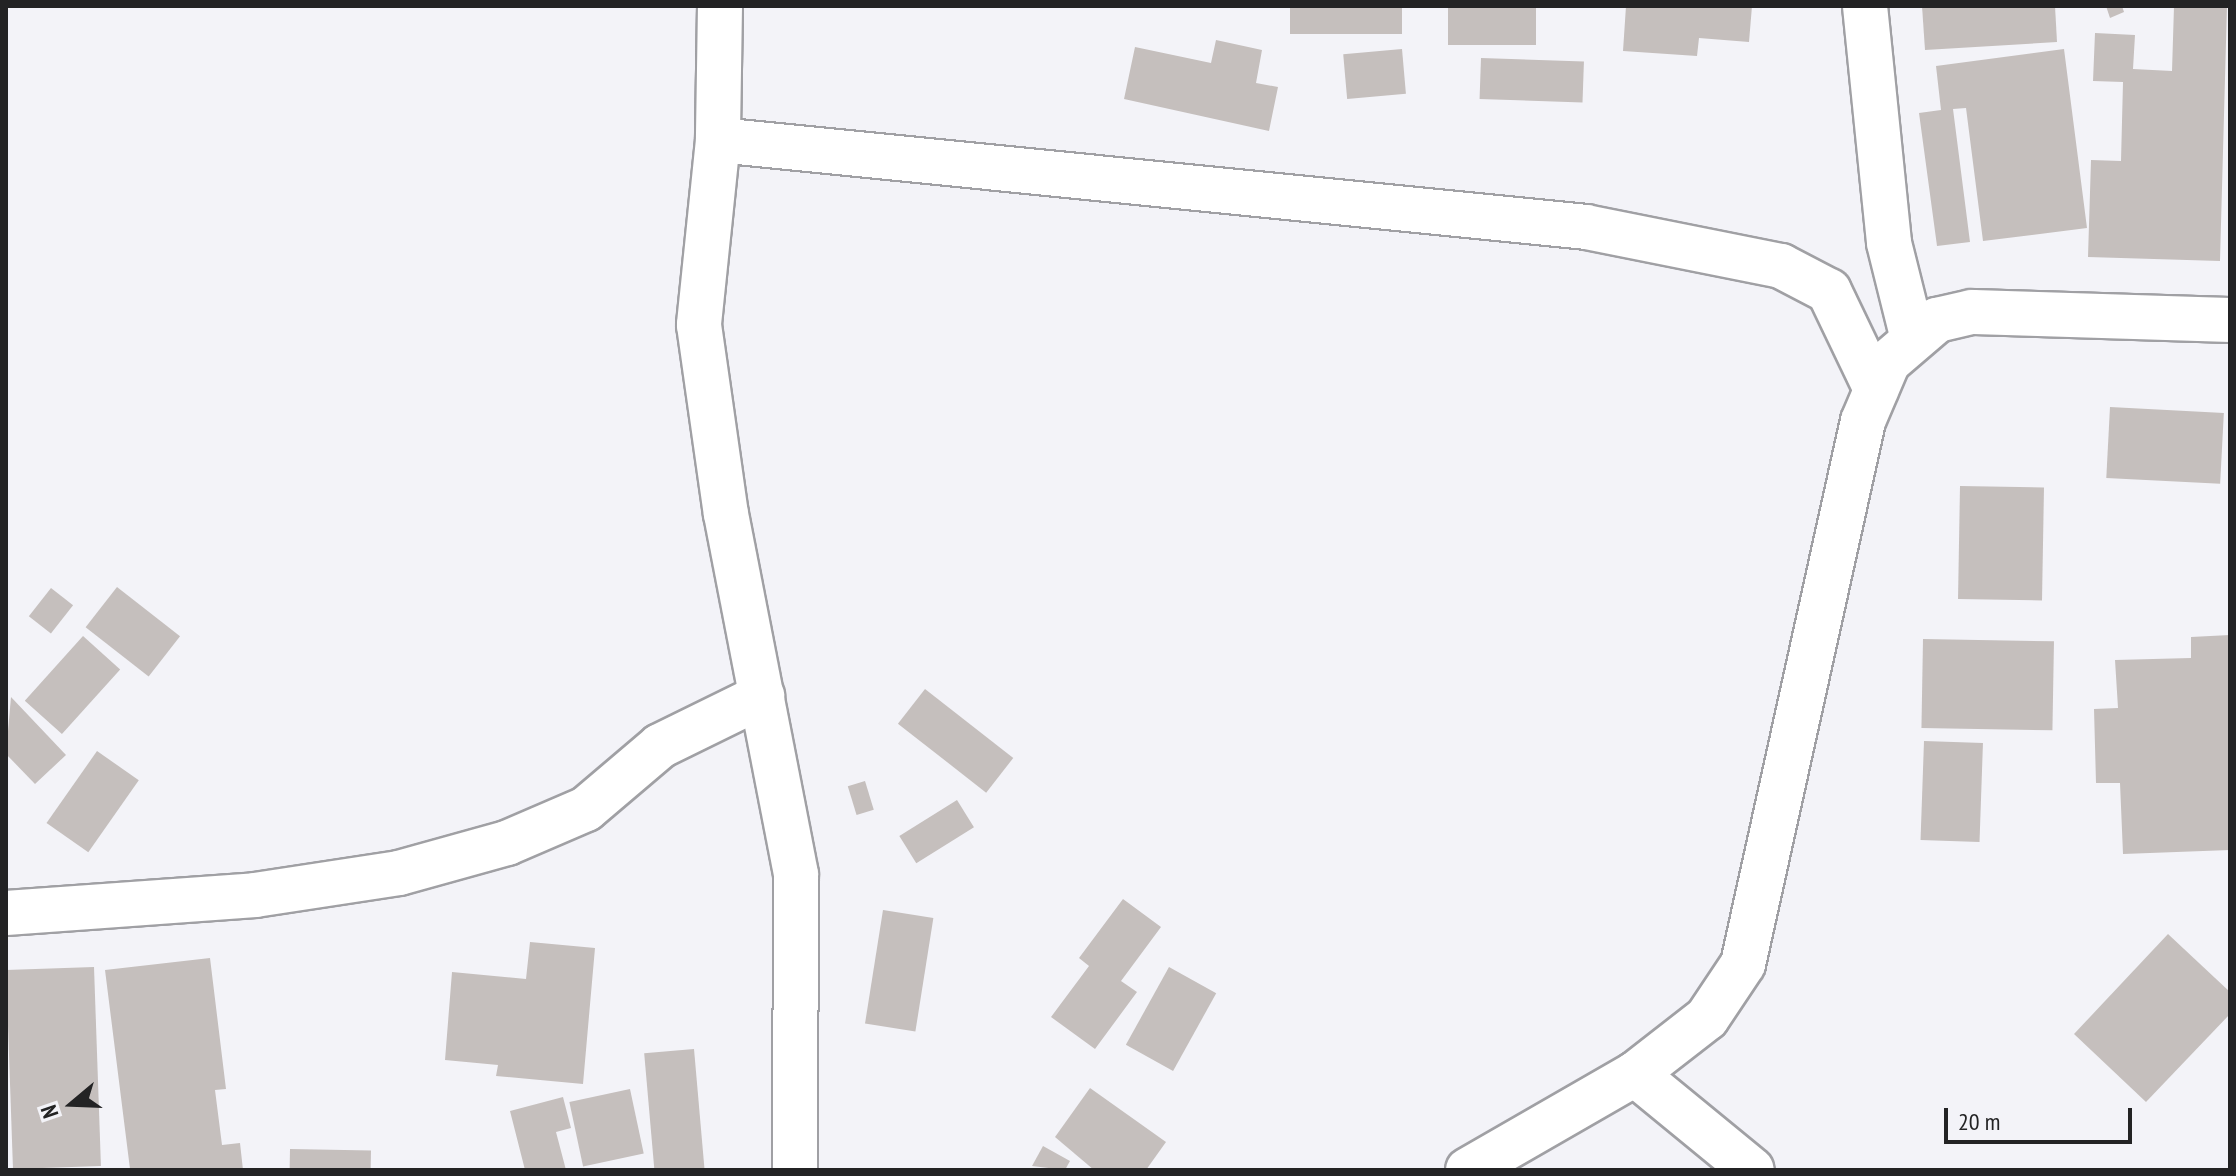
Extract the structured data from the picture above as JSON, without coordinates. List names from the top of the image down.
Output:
{
  "scale_bar": "20 m",
  "north": "left"
}
